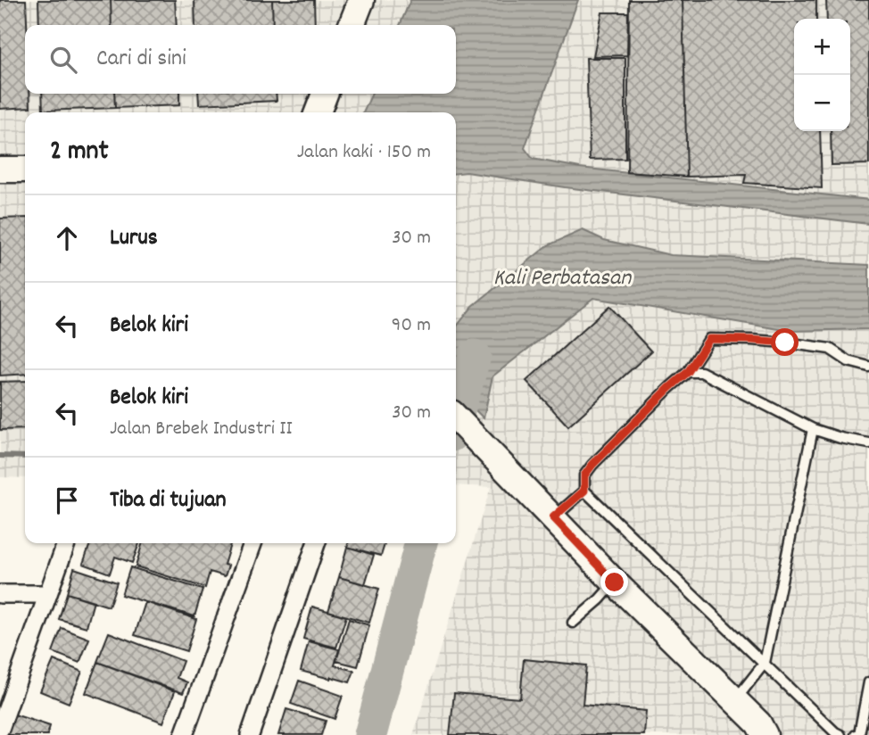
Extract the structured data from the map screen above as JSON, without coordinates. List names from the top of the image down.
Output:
{
  "water": ["Kali Perbatasan"],
  "page": {
    "map_buttons": ["+", "−"],
    "search": "Cari di sini",
    "heading": ["2 mnt", "Jalan kaki · 150 m"],
    "list": [
      ["Lurus", "30 m"],
      ["Belok kiri", "90 m"],
      ["Belok kiri", "Jalan Brebek Industri II", "30 m"],
      "Tiba di tujuan"
    ]
  }
}
